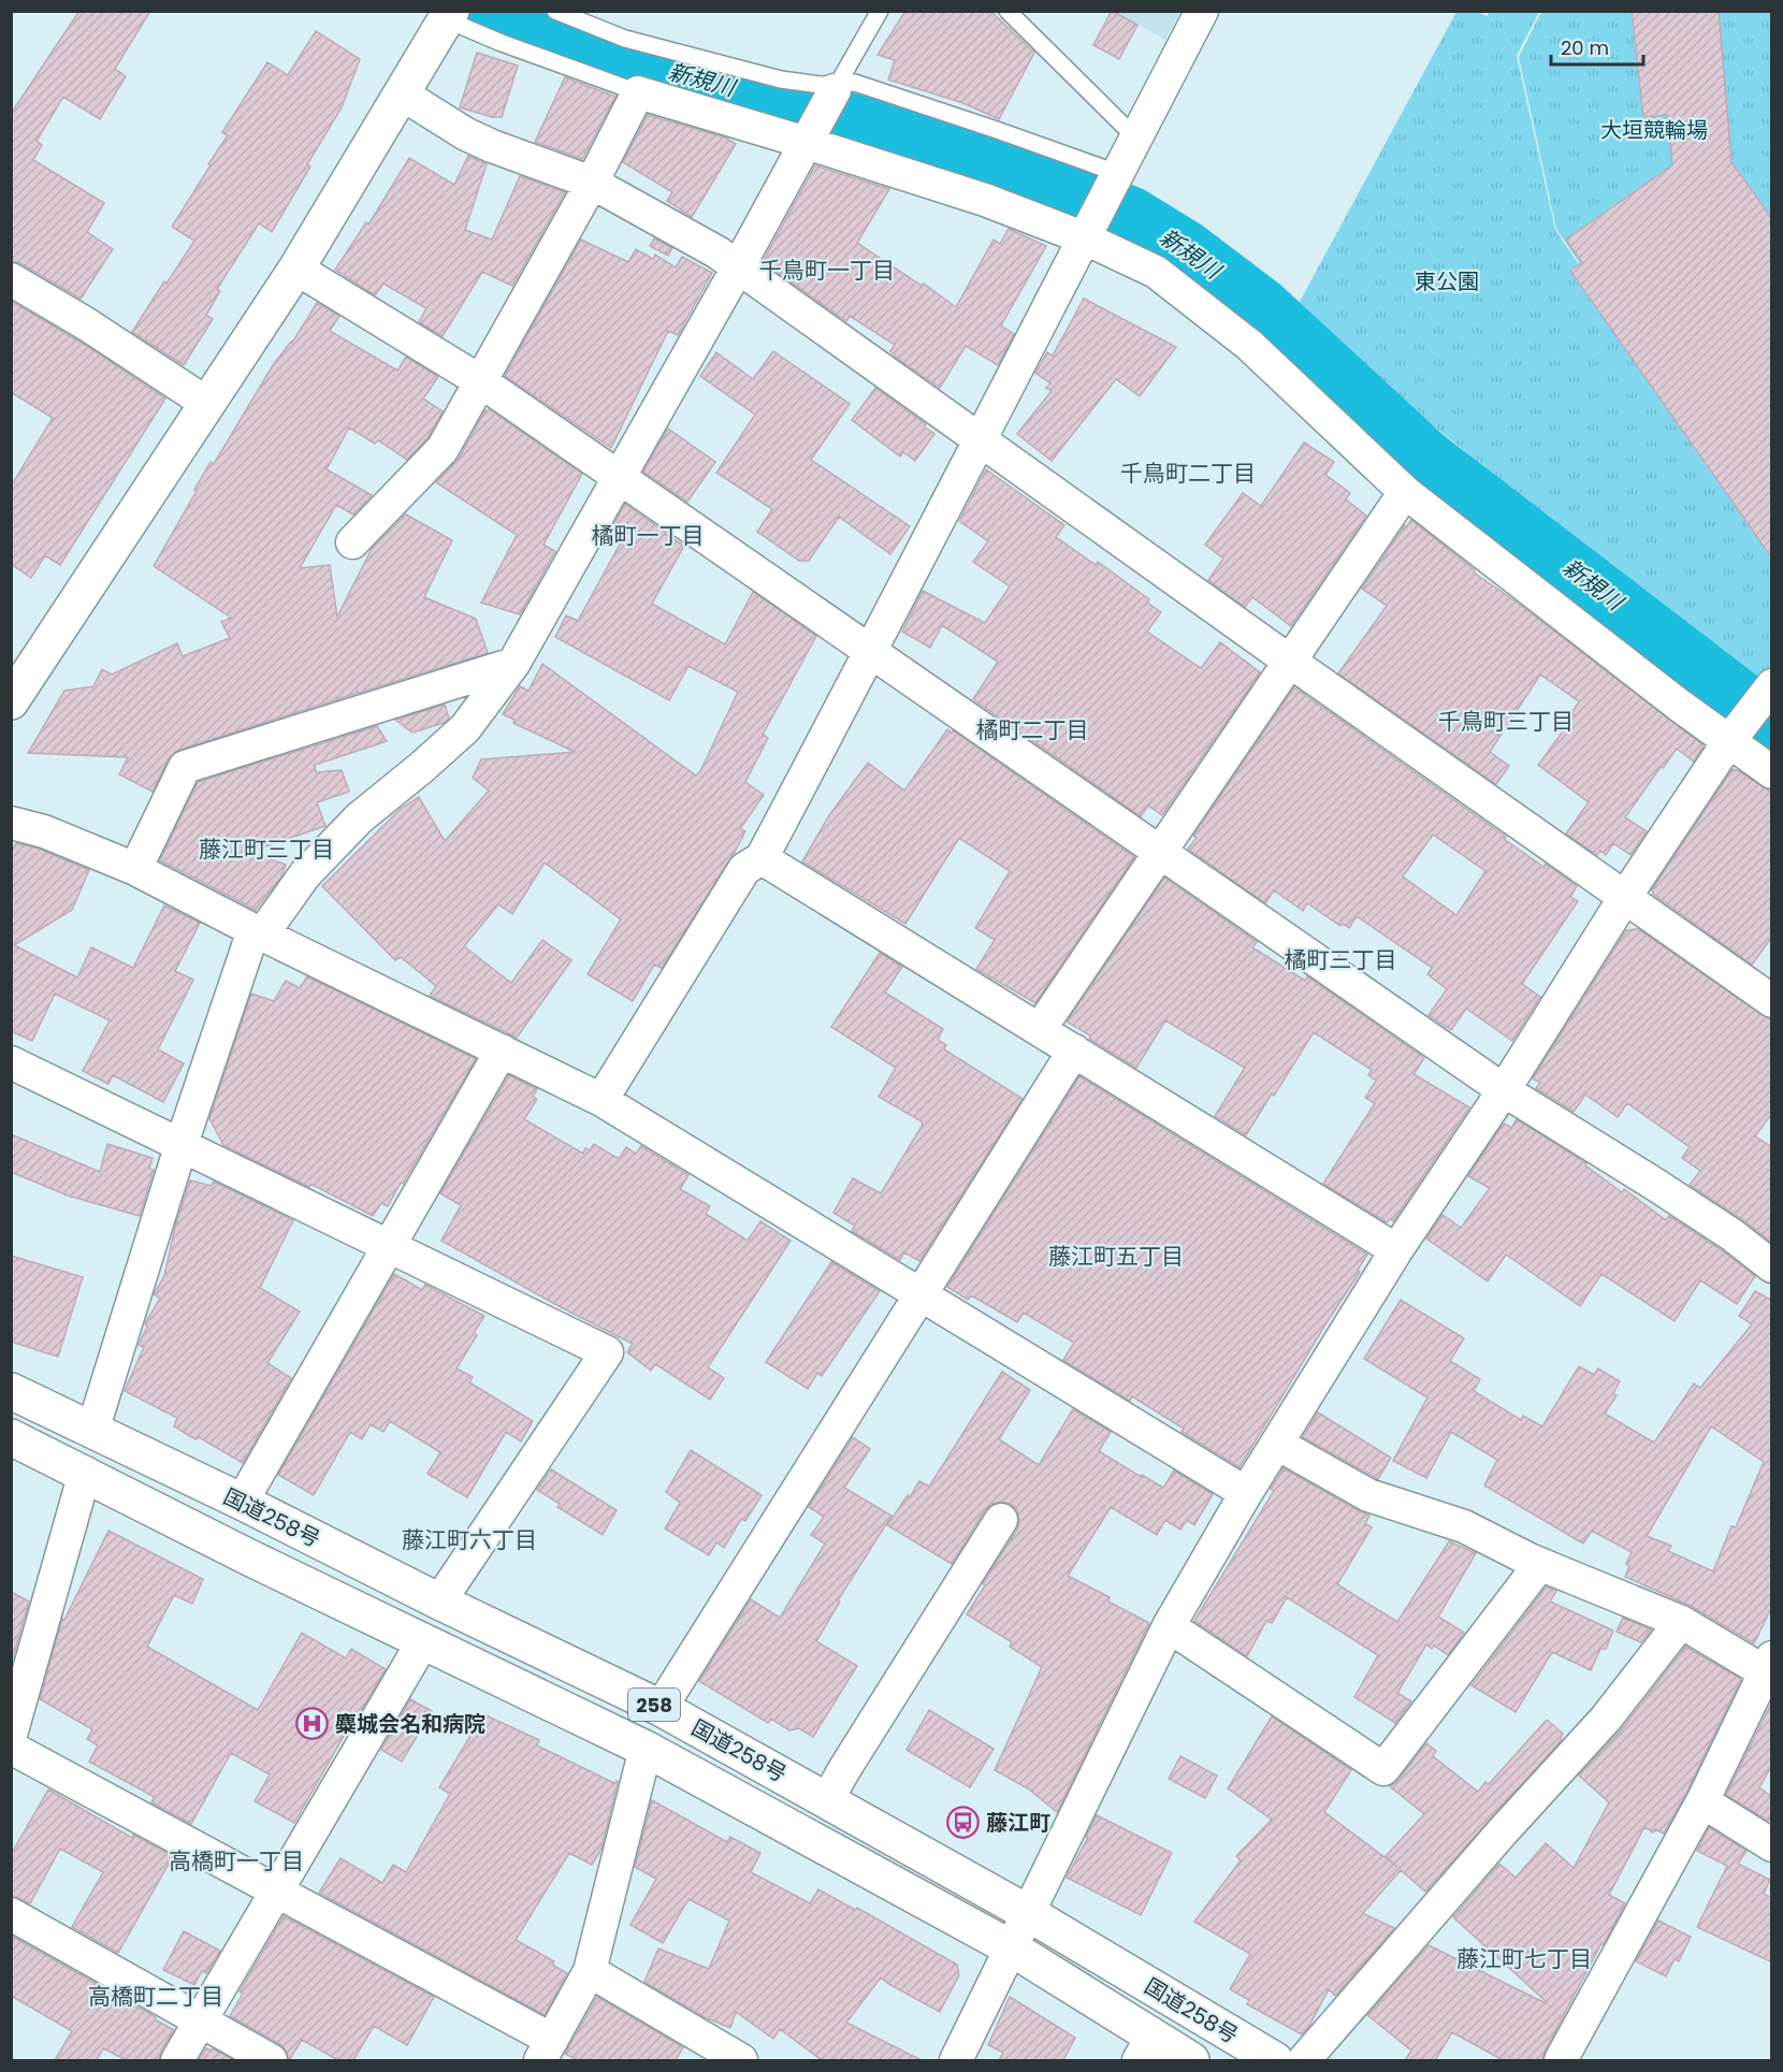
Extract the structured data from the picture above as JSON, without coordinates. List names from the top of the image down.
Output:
{
  "streets": {
    "main road": ["国道258号", "258"]
  },
  "districts": [
    "千鳥町一丁目",
    "千鳥町二丁目",
    "橘町一丁目",
    "千鳥町三丁目",
    "橘町二丁目",
    "藤江町三丁目",
    "橘町三丁目",
    "藤江町五丁目",
    "藤江町六丁目",
    "高橋町一丁目",
    "藤江町七丁目",
    "高橋町二丁目"
  ],
  "water": ["新規川"],
  "parks": ["大垣競輪場", "東公園"],
  "places": {
    "hospital": ["麋城会名和病院"],
    "bus stop": ["藤江町"]
  },
  "scale_bar": "20 m"
}
